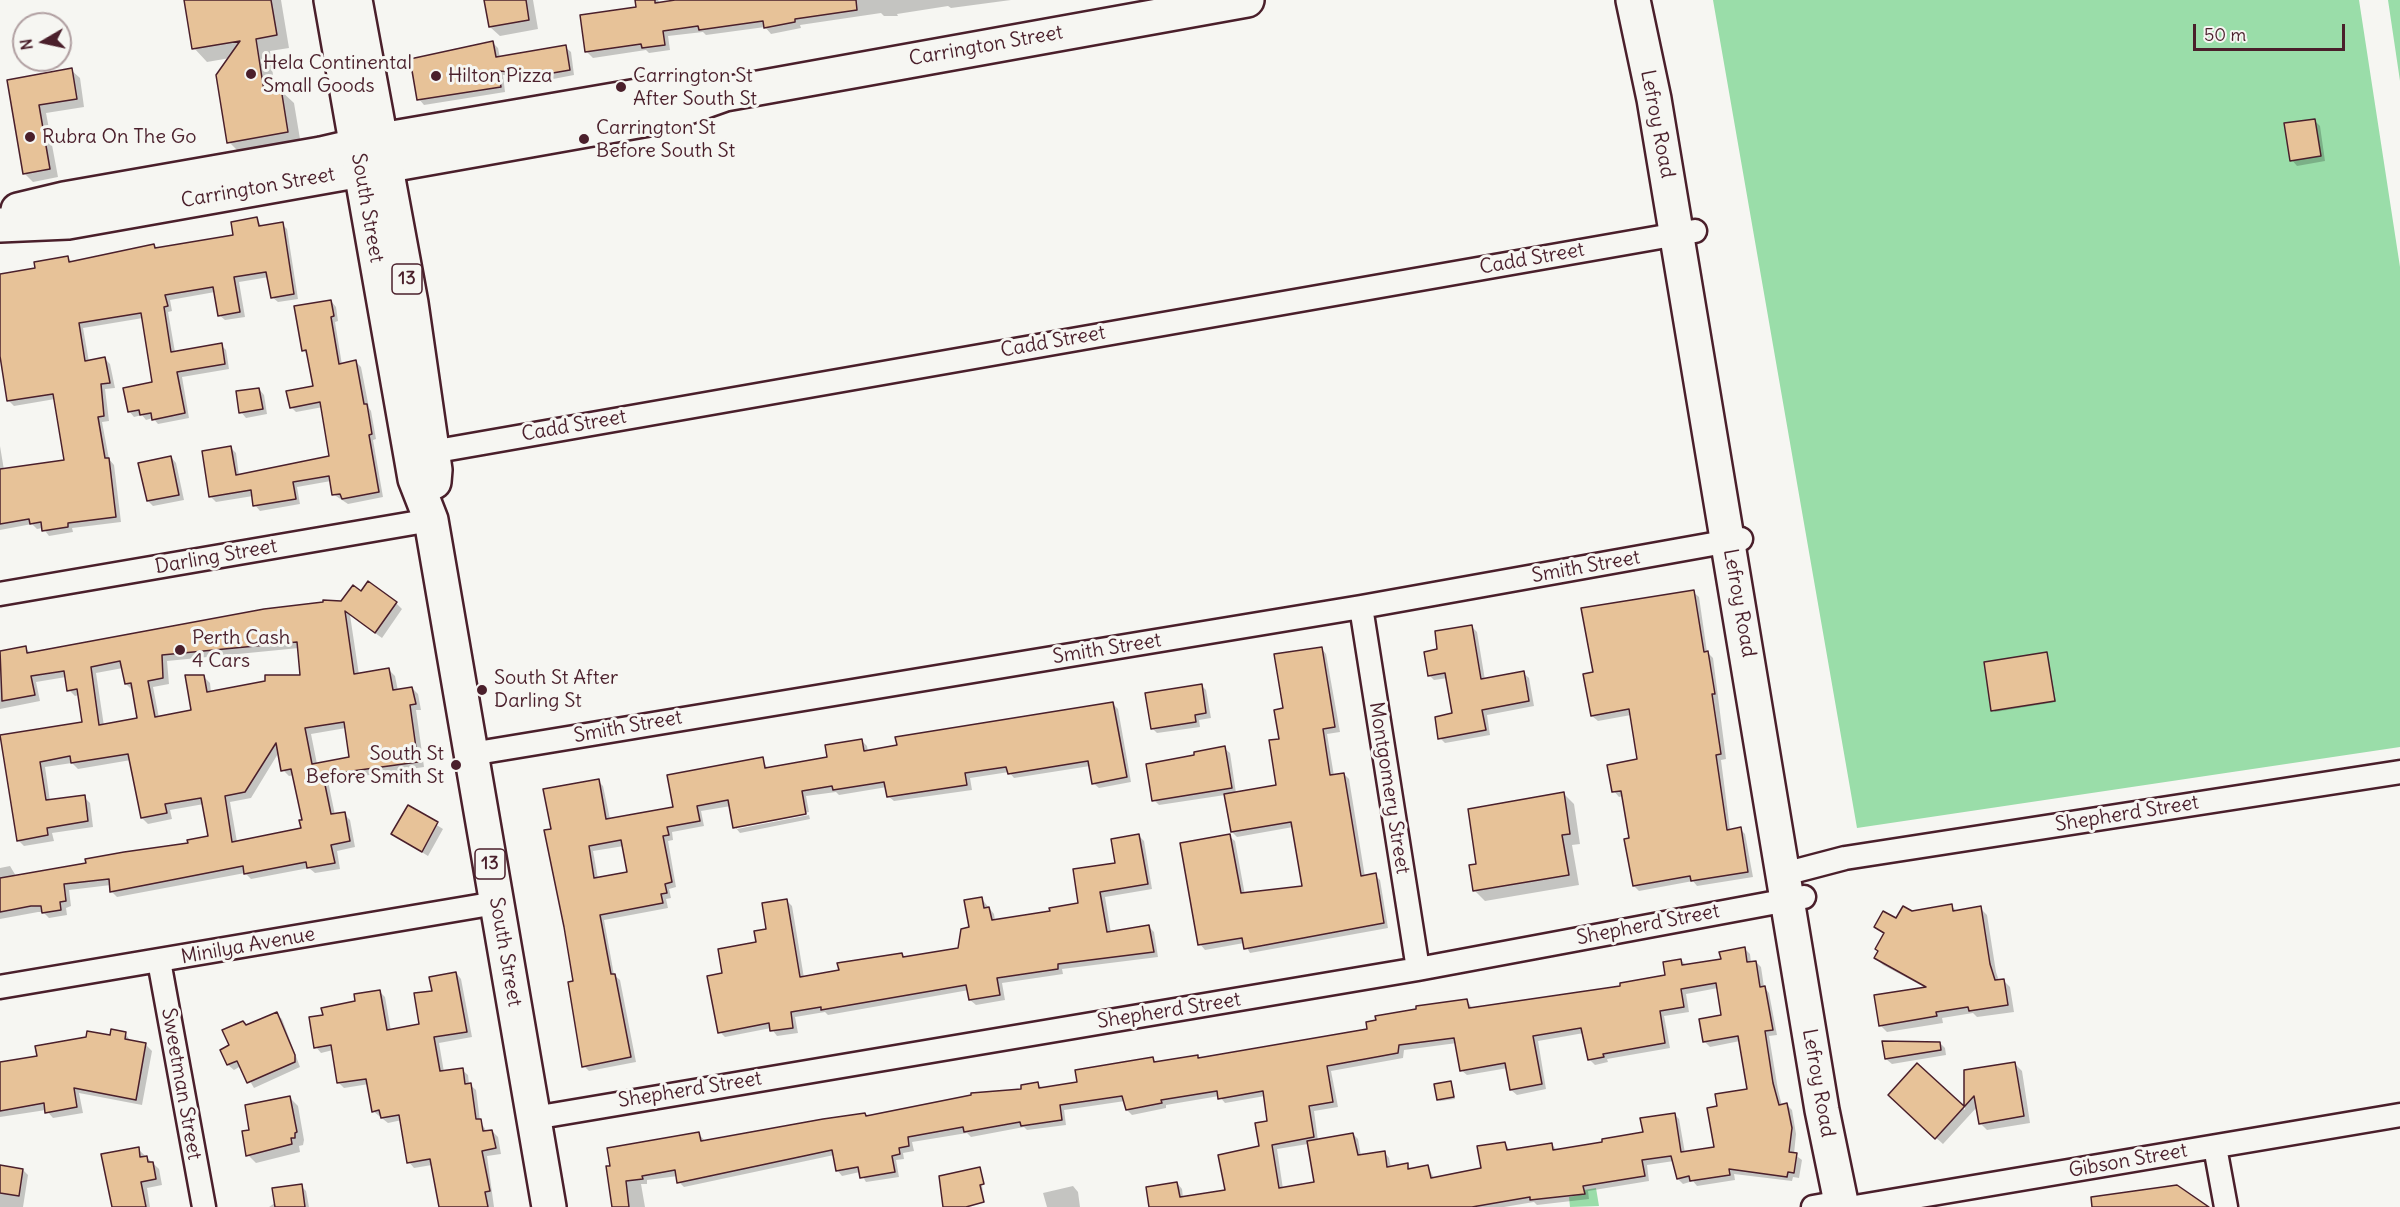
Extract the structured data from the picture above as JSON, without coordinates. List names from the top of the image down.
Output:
{
  "streets": {
    "main road": [
      "Carrington Street",
      "Lefroy Road",
      "South Street",
      "13"
    ],
    "street": [
      "Cadd Street",
      "Darling Street",
      "Smith Street",
      "Montgomery Street",
      "Shepherd Street",
      "Minilya Avenue",
      "Sweetman Street",
      "Gibson Street"
    ]
  },
  "crossings": [
    ["Carrington Street", "South Street"],
    ["Lefroy Road", "Cadd Street"],
    ["Lefroy Road", "Smith Street"],
    ["Lefroy Road", "Shepherd Street"],
    ["Lefroy Road", "Gibson Street"],
    ["South Street", "Cadd Street"],
    ["South Street", "Darling Street"],
    ["South Street", "Smith Street"],
    ["South Street", "Shepherd Street"],
    ["South Street", "Minilya Avenue"],
    ["Smith Street", "Montgomery Street"],
    ["Montgomery Street", "Shepherd Street"],
    ["Minilya Avenue", "Sweetman Street"]
  ],
  "places": [
    "Hela Continental Small Goods",
    "Hilton Pizza",
    "Carrington St After South St",
    "Rubra On The Go",
    "Carrington St Before South St",
    "Perth Cash 4 Cars",
    "South St After Darling St",
    "South St Before Smith St"
  ],
  "scale_bar": "50 m",
  "north": "left"
}
